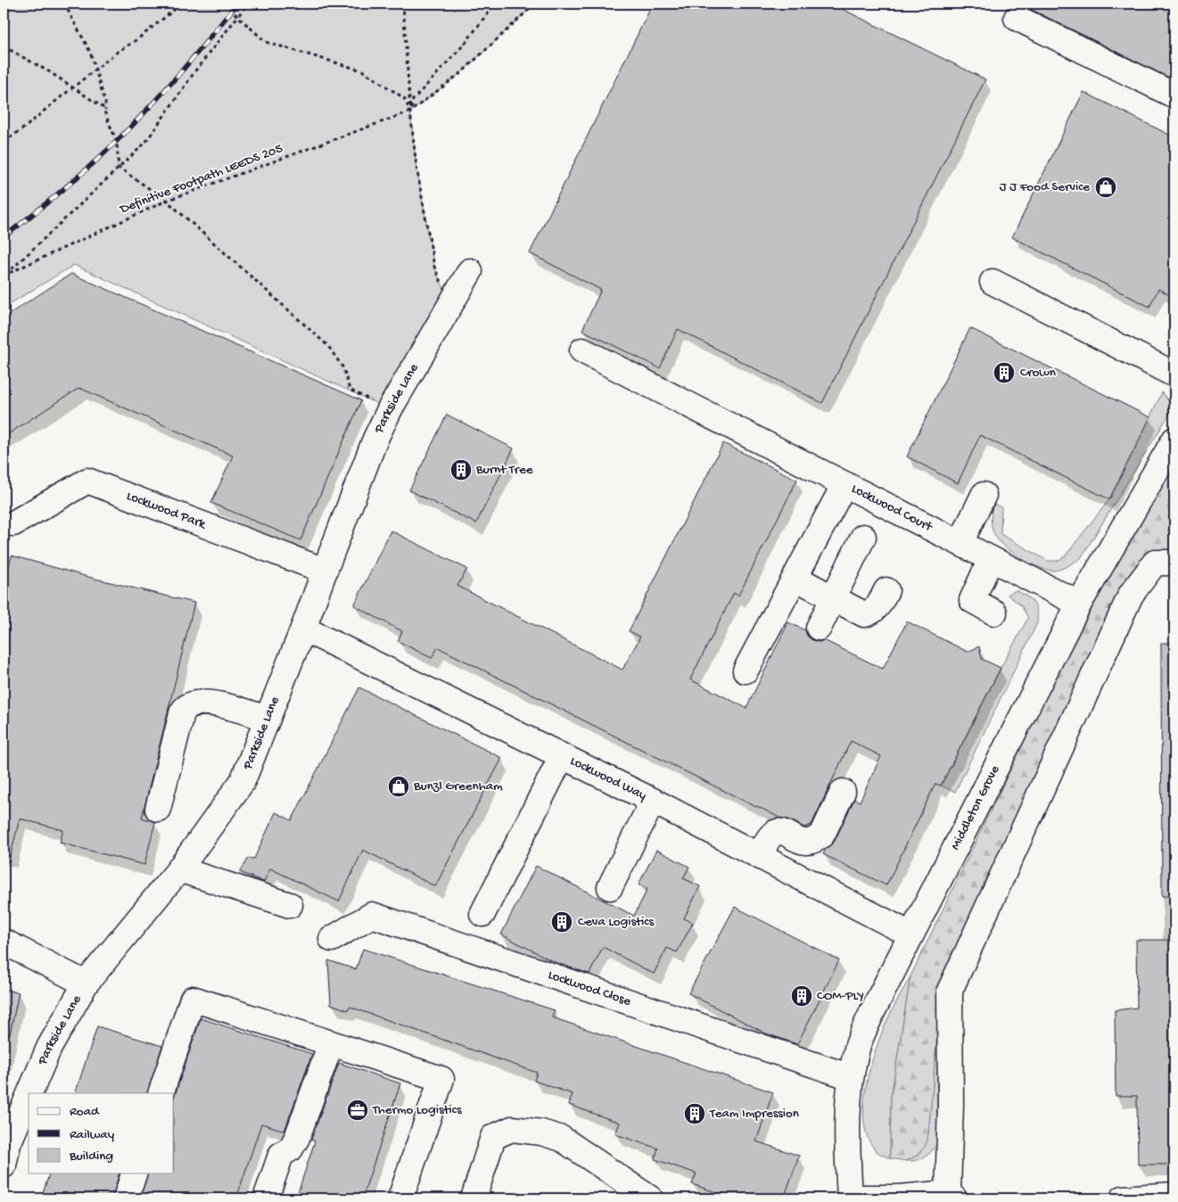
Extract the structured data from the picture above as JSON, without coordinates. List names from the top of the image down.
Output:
{
  "streets": {
    "street": [
      "Parkside Lane",
      "Lockwood Court",
      "Lockwood Park",
      "Lockwood Way",
      "Middleton Grove",
      "Lockwood Close"
    ],
    "path": ["Definitive Footpath LEEDS 205"]
  },
  "crossings": [
    ["Parkside Lane", "Lockwood Park"],
    ["Parkside Lane", "Lockwood Way"],
    ["Lockwood Court", "Middleton Grove"],
    ["Lockwood Way", "Middleton Grove"],
    ["Middleton Grove", "Lockwood Close"]
  ],
  "places": {
    "shop": ["J J Food Service", "Bunzl Greenham"],
    "building": [
      "Crown",
      "Burnt Tree",
      "Ceva Logistics",
      "COM-PLY",
      "Team Impression"
    ],
    "office": ["Thermo Logistics"]
  },
  "legend": ["Road", "Railway", "Building"]
}
